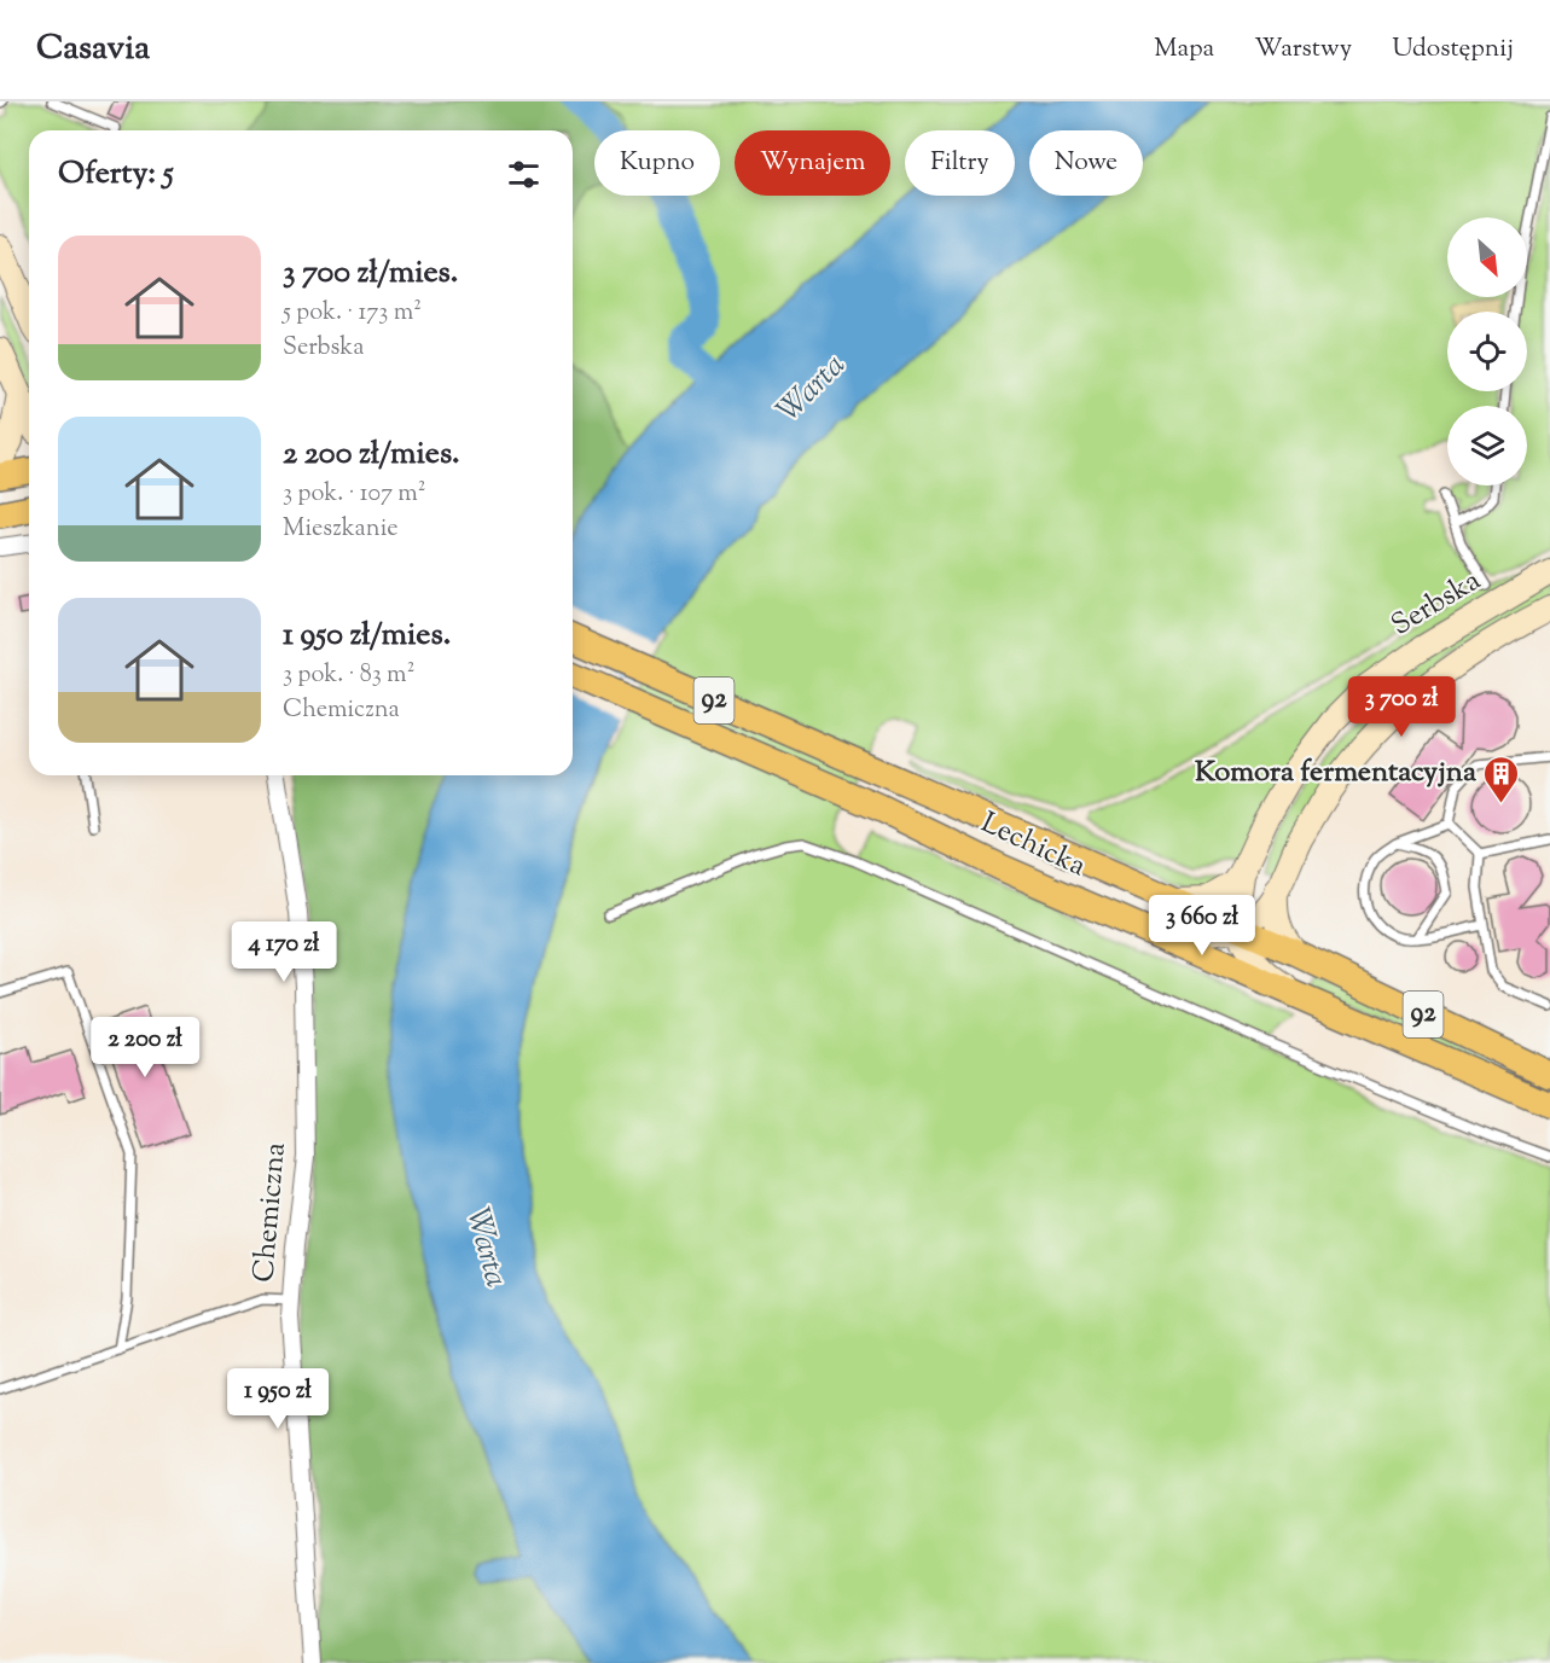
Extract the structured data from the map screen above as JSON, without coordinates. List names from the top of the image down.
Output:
{
  "streets": {
    "main road": ["92", "Lechicka"],
    "street": ["Serbska", "Chemiczna"]
  },
  "crossings": [
    ["Serbska", "Lechicka"]
  ],
  "water": ["Warta"],
  "places": {
    "building": ["Komora fermentacyjna"]
  },
  "north": "bottom right",
  "page": {
    "header": "Casavia",
    "nav": ["Mapa", "Warstwy", "Udostępnij"],
    "chip": [
      "Kupno",
      "Wynajem",
      "Filtry",
      "Nowe"
    ],
    "heading": "Oferty: 5",
    "list": [
      {
        "name": "3 700 zł/mies.",
        "note": "5 pok. · 173 m² · Serbska"
      },
      {
        "name": "2 200 zł/mies.",
        "note": "3 pok. · 107 m² · Mieszkanie"
      },
      {
        "name": "1 950 zł/mies.",
        "note": "3 pok. · 83 m² · Chemiczna"
      }
    ],
    "price": [
      "3 700 zł",
      "3 660 zł",
      "4 170 zł",
      "2 200 zł",
      "1 950 zł"
    ]
  }
}
